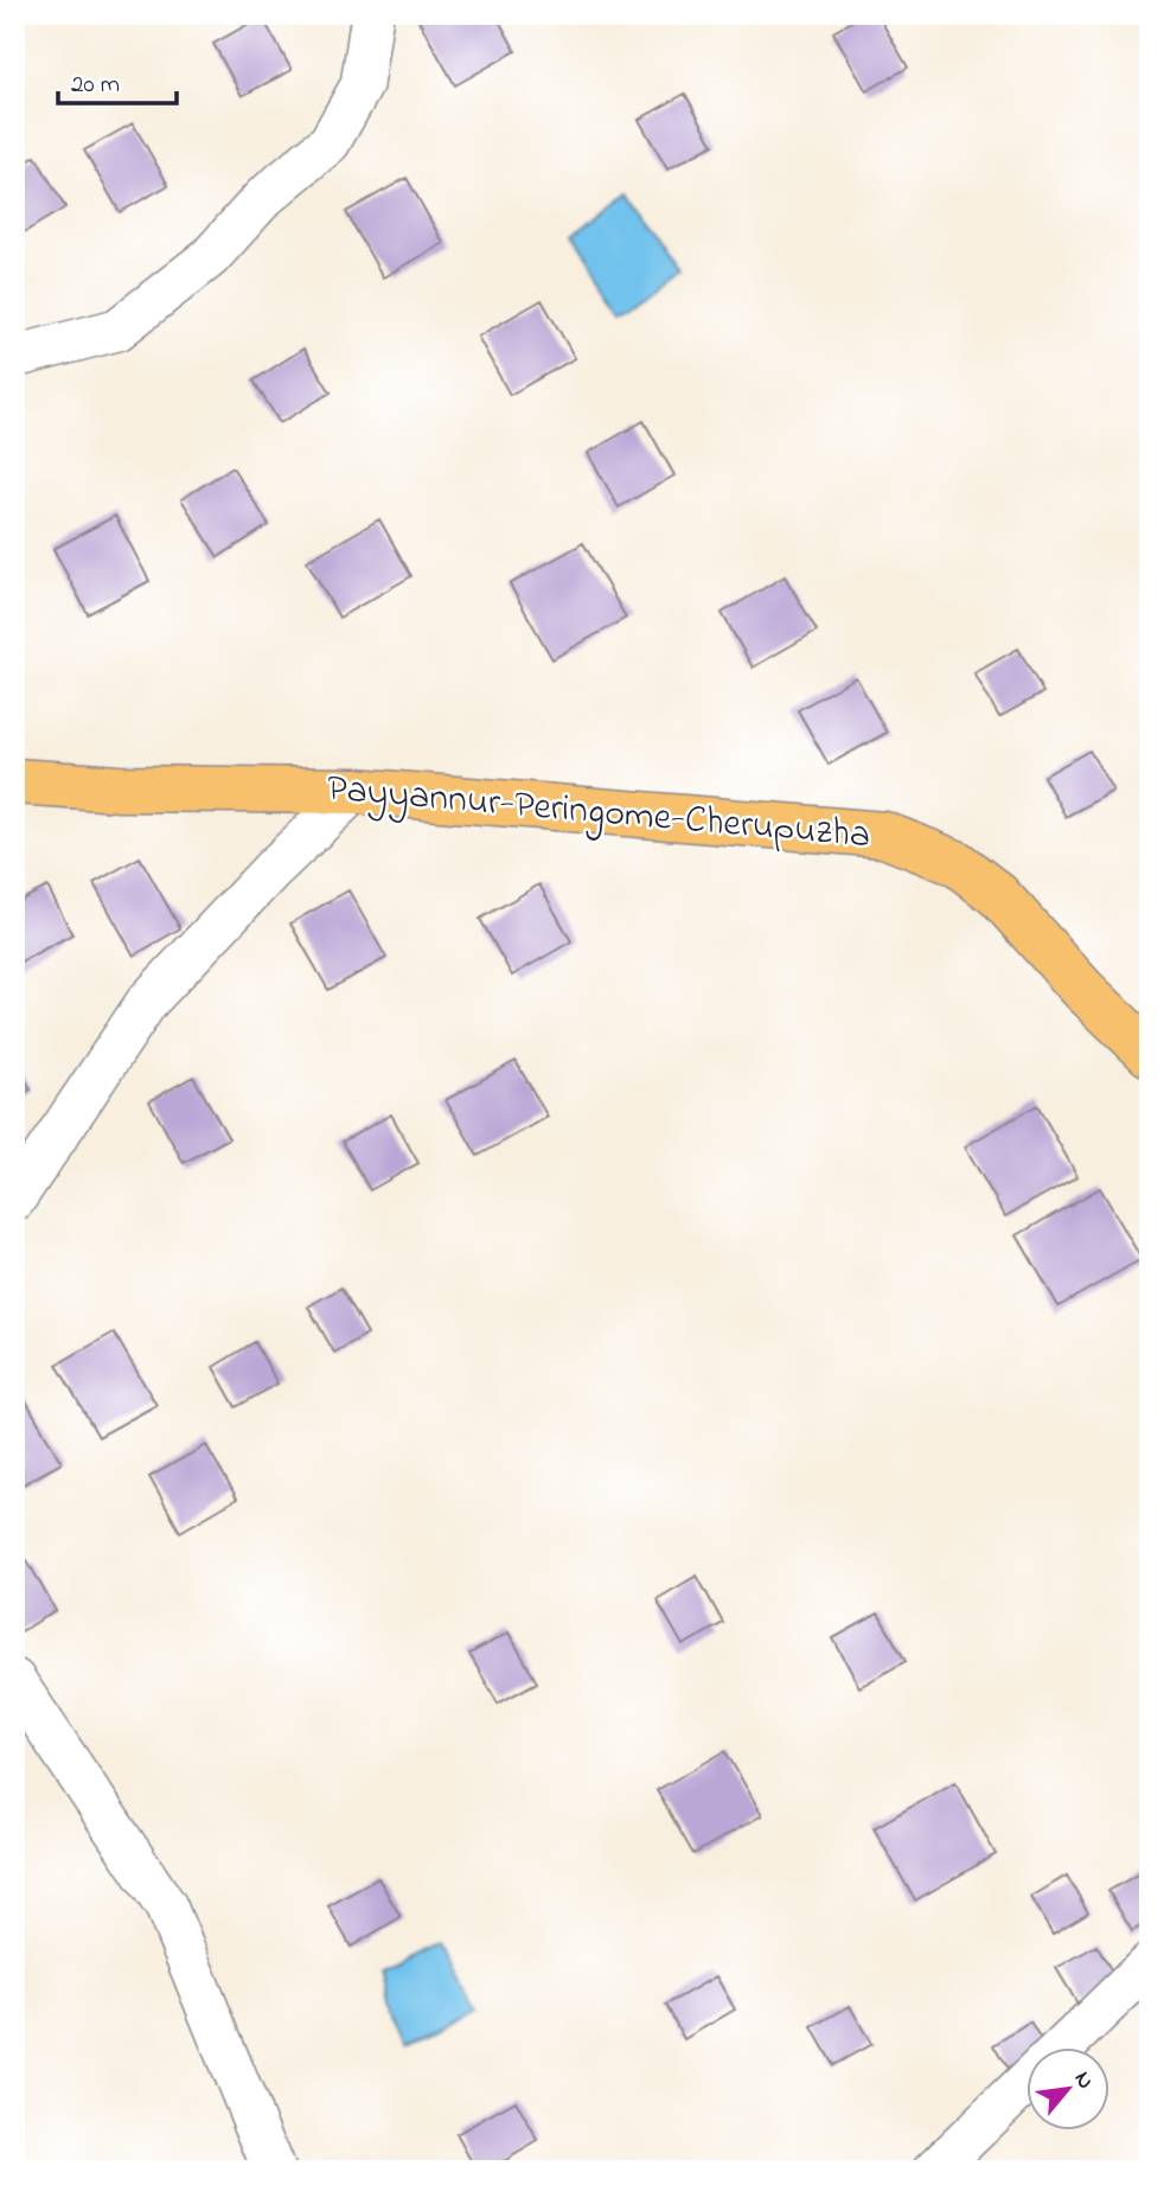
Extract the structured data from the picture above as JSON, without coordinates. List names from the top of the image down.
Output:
{
  "streets": {
    "main road": ["Payyannur-Peringome-Cherupuzha"]
  },
  "scale_bar": "20 m",
  "north": "top right"
}
